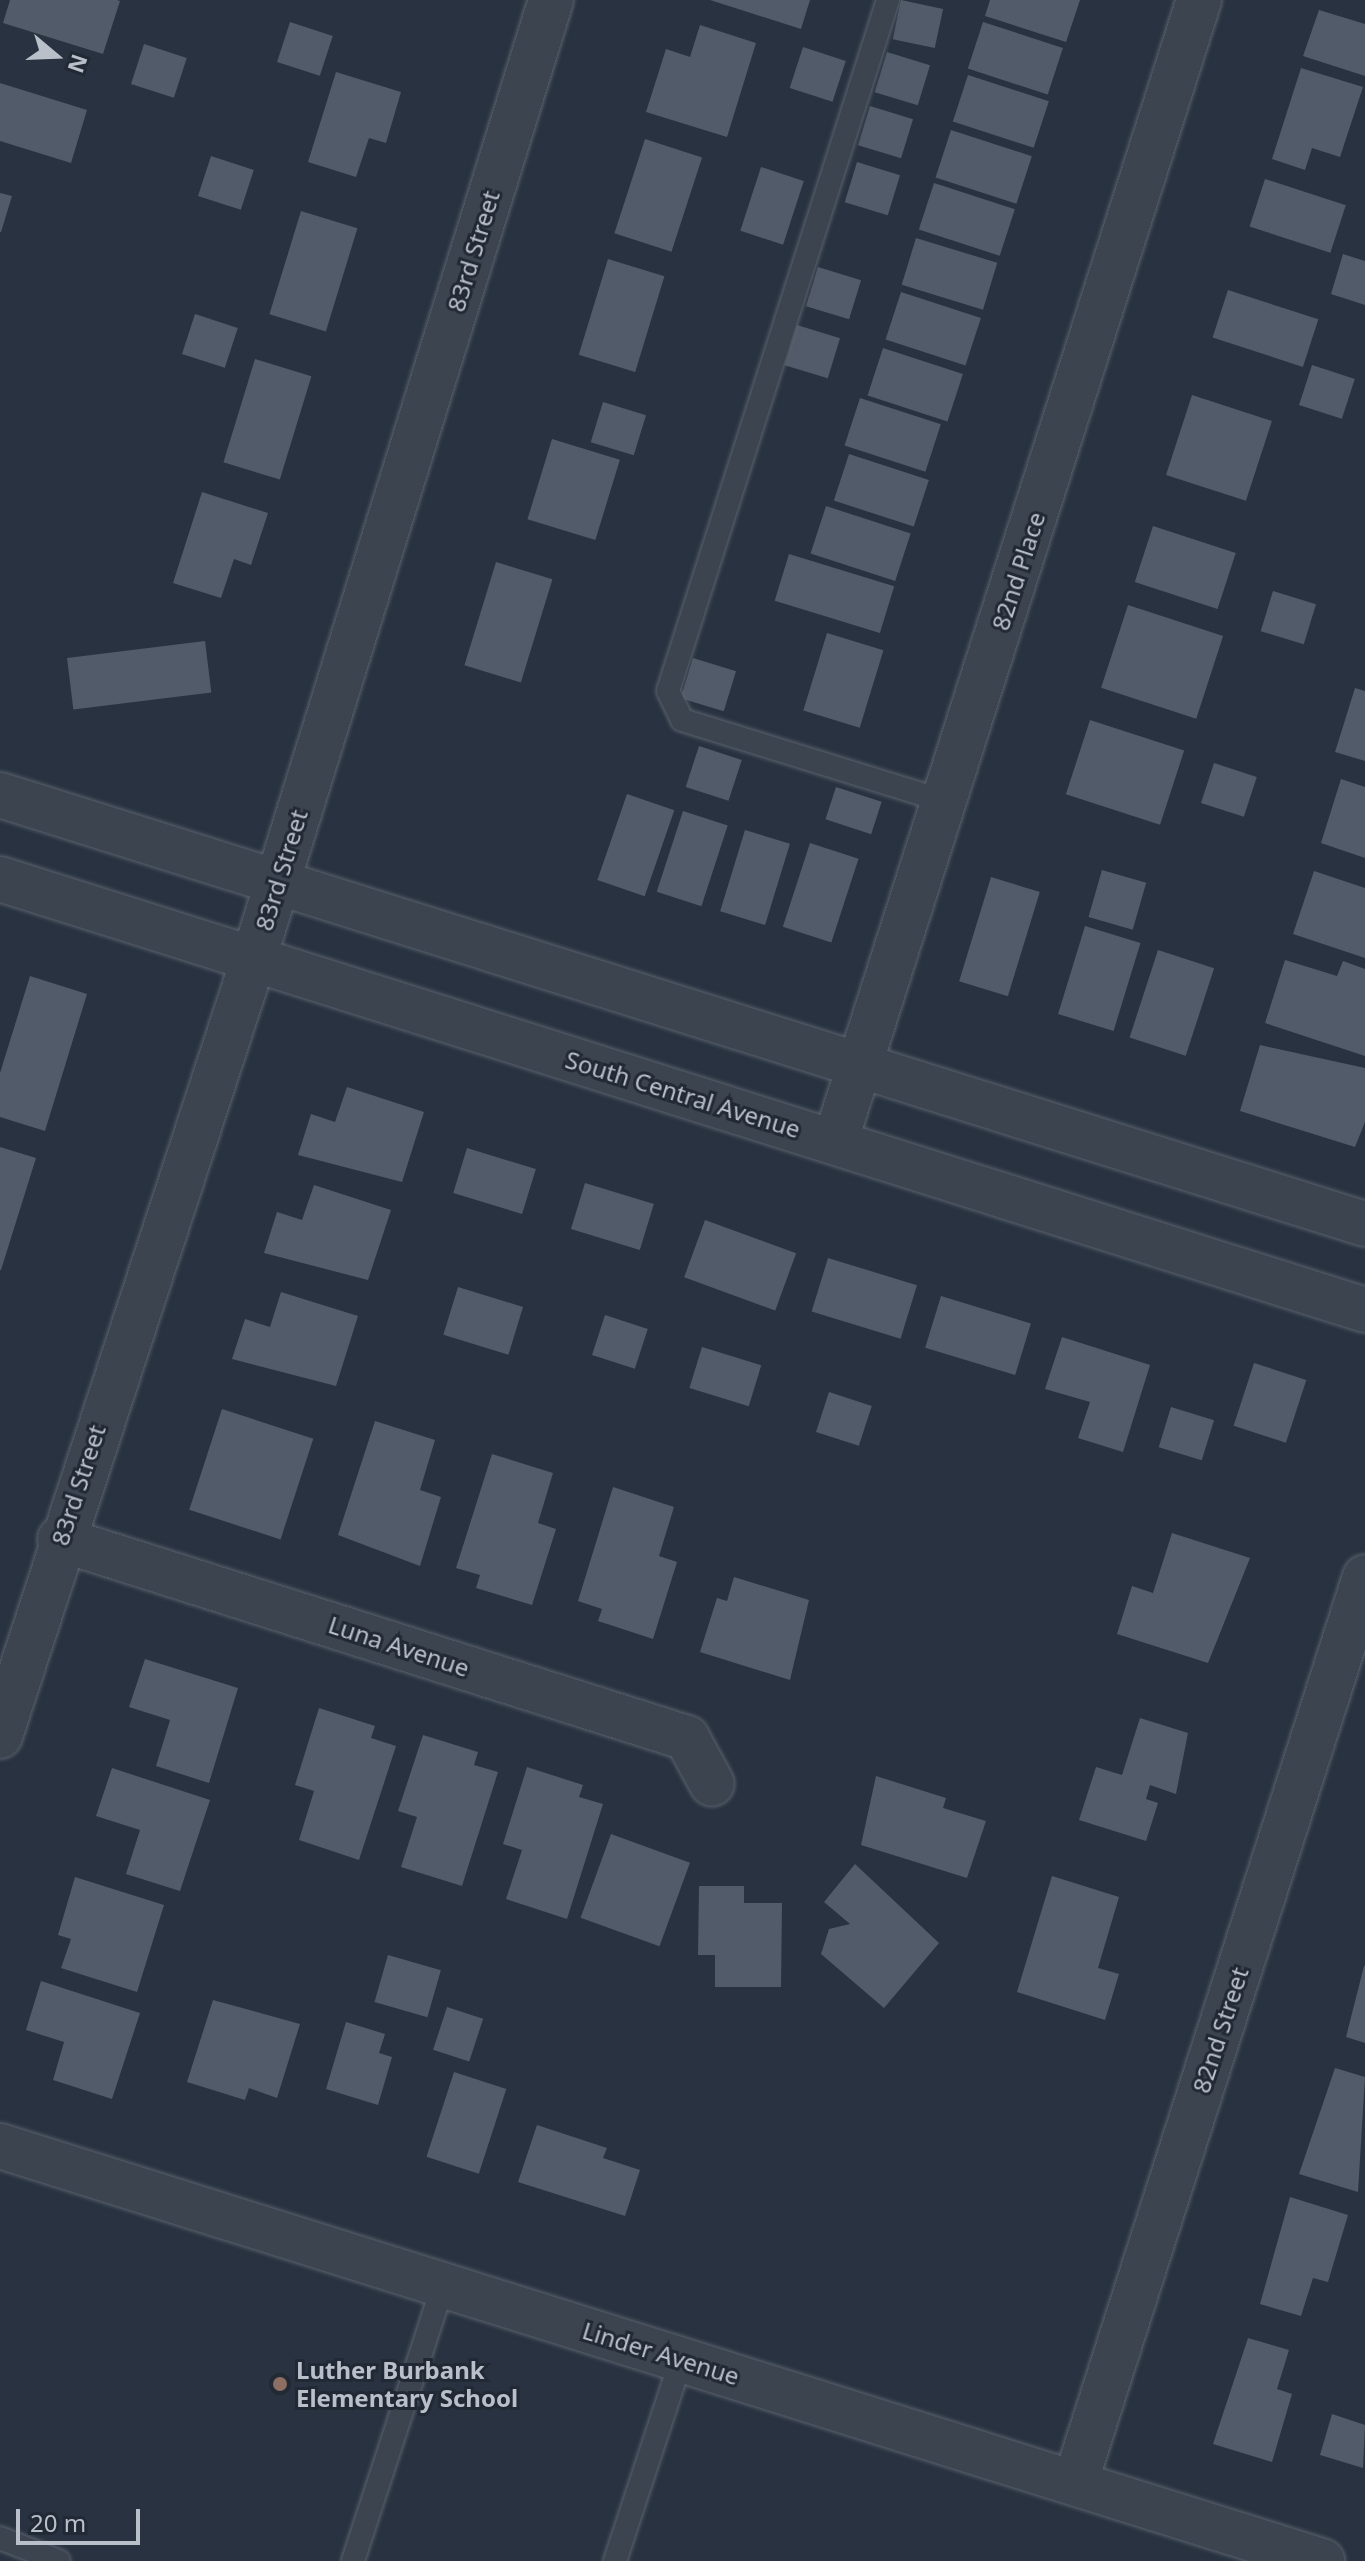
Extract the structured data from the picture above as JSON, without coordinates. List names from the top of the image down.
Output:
{
  "streets": {
    "street": [
      "83rd Street",
      "82nd Place",
      "South Central Avenue",
      "Luna Avenue",
      "82nd Street",
      "Linder Avenue"
    ]
  },
  "crossings": [
    ["83rd Street", "South Central Avenue"],
    ["83rd Street", "Luna Avenue"],
    ["82nd Place", "South Central Avenue"],
    ["82nd Street", "Linder Avenue"]
  ],
  "places": ["Luther Burbank Elementary School"],
  "scale_bar": "20 m",
  "north": "right"
}
